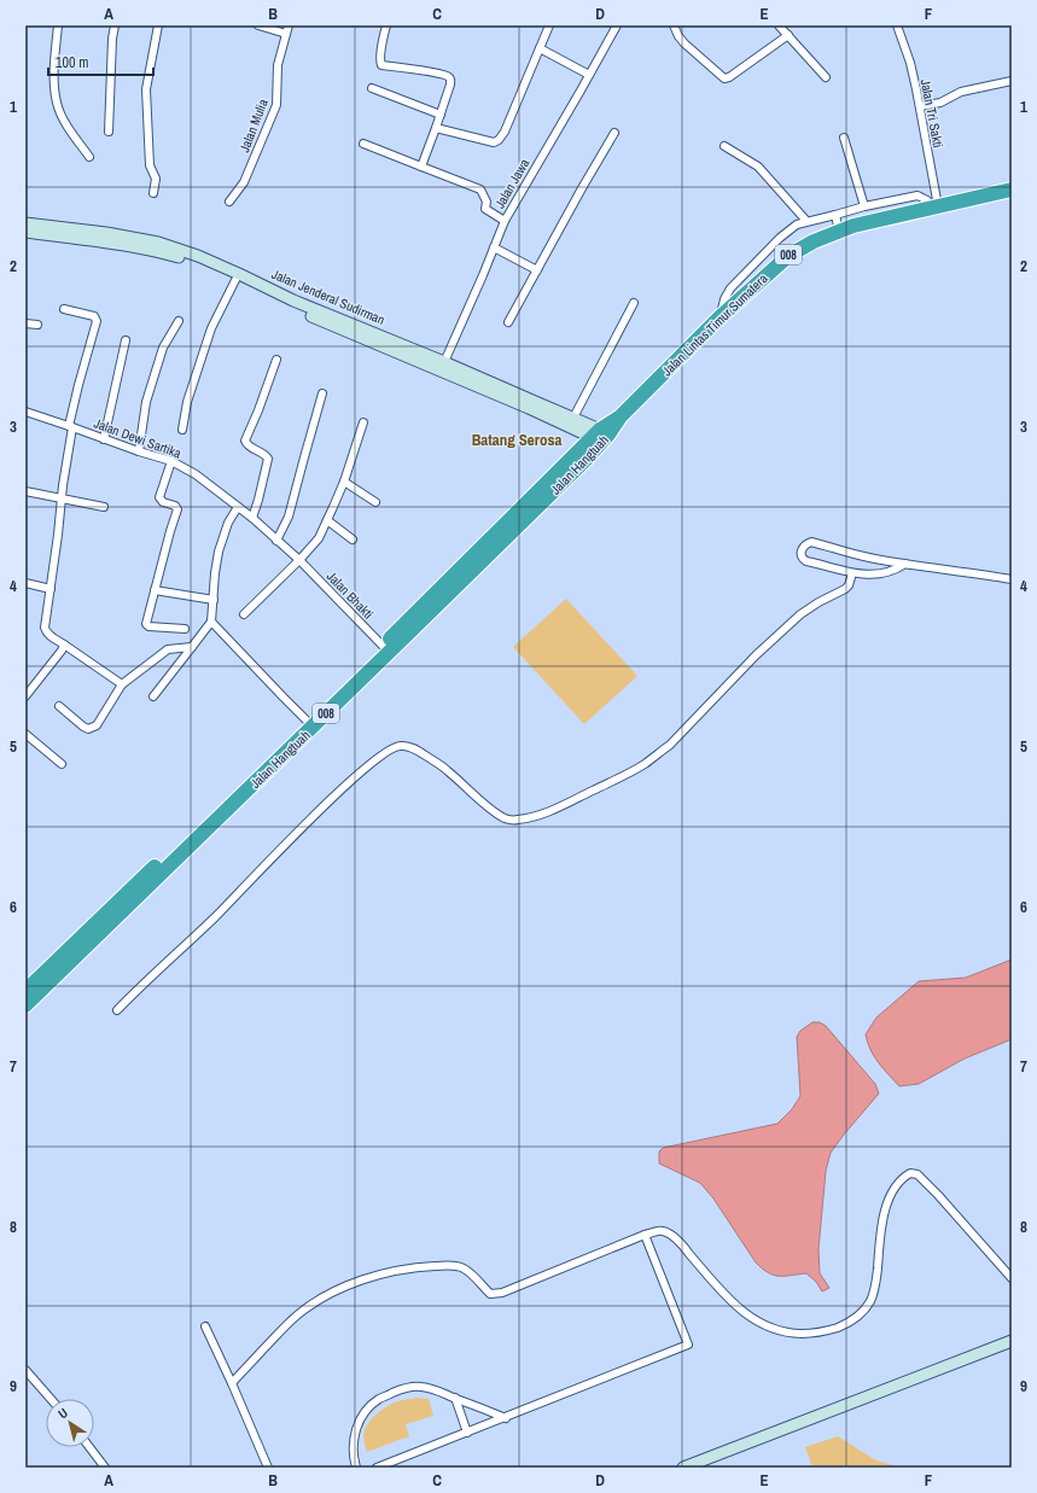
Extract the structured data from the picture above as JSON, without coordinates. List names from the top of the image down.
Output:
{
  "streets": {
    "highway": ["008", "Jalan Lintas Timur Sumatera", "Jalan Hangtuah"],
    "street": [
      "Jalan Tri Sakti",
      "Jalan Mulia",
      "Jalan Jawa",
      "Jalan Jenderal Sudirman",
      "Jalan Dewi Sartika",
      "Jalan Bhakti"
    ]
  },
  "crossings": [
    ["Jalan Tri Sakti", "Jalan Lintas Timur Sumatera"],
    ["Jalan Jawa", "Jalan Jenderal Sudirman"],
    ["Jalan Jenderal Sudirman", "Jalan Hangtuah"],
    ["Jalan Lintas Timur Sumatera", "Jalan Hangtuah"],
    ["Jalan Dewi Sartika", "Jalan Bhakti"],
    ["Jalan Hangtuah", "Jalan Bhakti"]
  ],
  "districts": ["Batang Serosa"],
  "scale_bar": "100 m",
  "north": "top left",
  "grid": {
    "columns": [
      "A",
      "B",
      "C",
      "D",
      "E",
      "F"
    ],
    "rows": [
      "1",
      "2",
      "3",
      "4",
      "5",
      "6",
      "7",
      "8",
      "9"
    ]
  }
}
